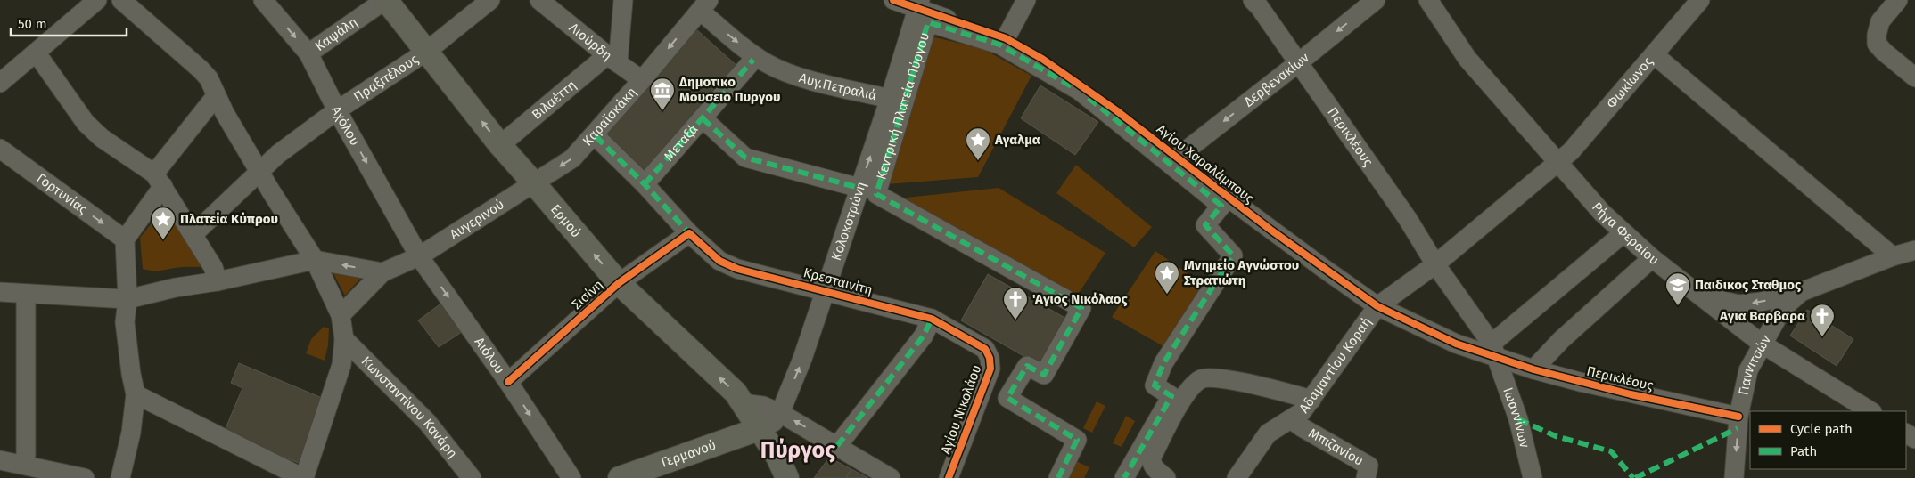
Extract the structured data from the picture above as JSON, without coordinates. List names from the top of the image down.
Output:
{
  "streets": {
    "main road": ["Ερμού", "Γερμανού"],
    "street": [
      "Καψάλη",
      "Λιούρδη",
      "Πραξιτέλους",
      "Δερβενακίων",
      "Φωκίωνος",
      "Αυγ.Πετραλιά",
      "Βιλαέττη",
      "Κεντρική Πλατεία Πύργου",
      "Καραϊσκάκη",
      "Αχόλου",
      "Περικλέους",
      "Μεταξά",
      "Αγίου Χαραλάμπους",
      "Γορτυνίας",
      "Αυγερινού",
      "Κολοκοτρώνη",
      "Ρήγα Φεραίου",
      "Κρεσταινίτη",
      "Σισίνη",
      "Αιόλου",
      "Αδαμαντίου Κοραή",
      "Γιαννιτσών",
      "Κωνσταντίνου Κανάρη",
      "Αγίου Νικολάου",
      "Ιωαννίνων",
      "Μπιζανίου"
    ]
  },
  "crossings": [
    ["Καψάλη", "Αχόλου"],
    ["Καψάλη", "Ερμού"],
    ["Λιούρδη", "Βιλαέττη"],
    ["Λιούρδη", "Καραϊσκάκη"],
    ["Πραξιτέλους", "Αχόλου"],
    ["Πραξιτέλους", "Ερμού"],
    ["Δερβενακίων", "Περικλέους"],
    ["Δερβενακίων", "Αγίου Χαραλάμπους"],
    ["Φωκίωνος", "Περικλέους"],
    ["Φωκίωνος", "Ρήγα Φεραίου"],
    ["Φωκίωνος", "Αδαμαντίου Κοραή"],
    ["Αυγ.Πετραλιά", "Καραϊσκάκη"],
    ["Αυγ.Πετραλιά", "Κολοκοτρώνη"],
    ["Βιλαέττη", "Ερμού"],
    ["Καραϊσκάκη", "Αυγερινού"],
    ["Καραϊσκάκη", "Ερμού"],
    ["Αχόλου", "Αυγερινού"],
    ["Αχόλου", "Αιόλου"],
    ["Περικλέους", "Αγίου Χαραλάμπους"],
    ["Περικλέους", "Αδαμαντίου Κοραή"],
    ["Περικλέους", "Γιαννιτσών"],
    ["Περικλέους", "Ιωαννίνων"],
    ["Μεταξά", "Κρεσταινίτη"],
    ["Αγίου Χαραλάμπους", "Κολοκοτρώνη"],
    ["Αγίου Χαραλάμπους", "Αδαμαντίου Κοραή"],
    ["Αγίου Χαραλάμπους", "Ιωαννίνων"],
    ["Αυγερινού", "Ερμού"],
    ["Αυγερινού", "Αιόλου"],
    ["Ερμού", "Κολοκοτρώνη"],
    ["Ερμού", "Σισίνη"],
    ["Ερμού", "Γερμανού"],
    ["Κολοκοτρώνη", "Κρεσταινίτη"],
    ["Κολοκοτρώνη", "Γερμανού"],
    ["Ρήγα Φεραίου", "Γιαννιτσών"],
    ["Κρεσταινίτη", "Σισίνη"],
    ["Κρεσταινίτη", "Αγίου Νικολάου"],
    ["Σισίνη", "Αιόλου"],
    ["Αδαμαντίου Κοραή", "Μπιζανίου"]
  ],
  "one_way": [
    "Δερβενακίων",
    "Καραϊσκάκη",
    "Ερμού",
    "Αιόλου"
  ],
  "districts": ["Πύργος"],
  "places": {
    "museum": ["Δημοτικο Μουσειο Πυργου"],
    "place": ["Αγαλμα", "Πλατεία Κύπρου", "Μνημείο Αγνώστου Στρατιώτη"],
    "school or university": ["Παιδικος Σταθμος"],
    "church": ["'Αγιος Νικόλαος", "Αγια Βαρβαρα"]
  },
  "legend": ["Cycle path", "Path"],
  "scale_bar": "50 m"
}
